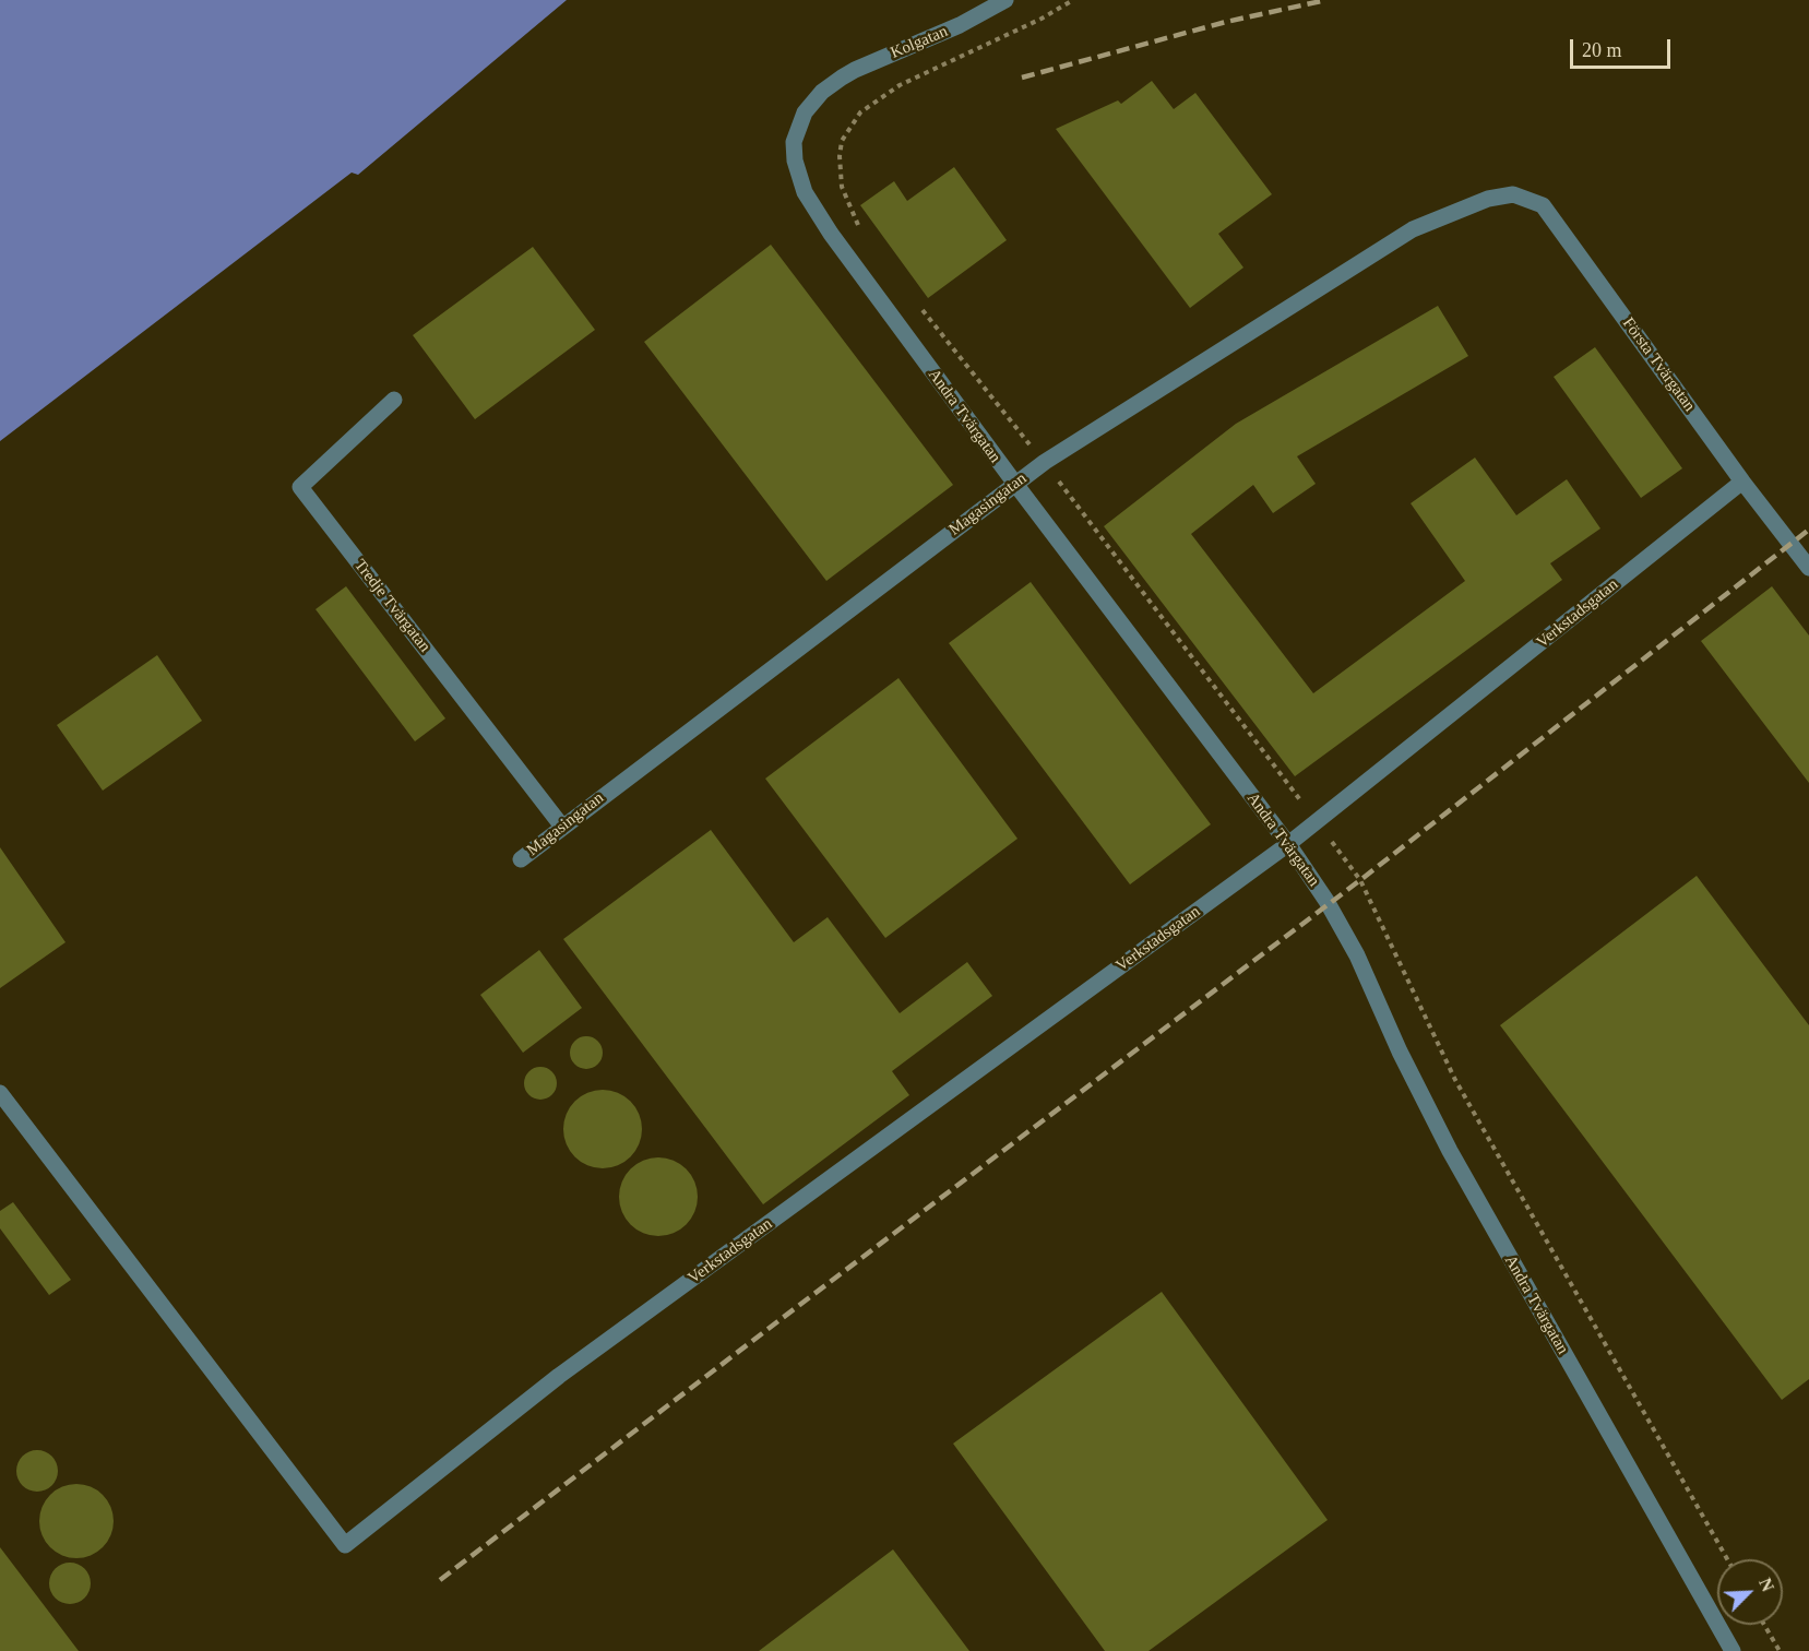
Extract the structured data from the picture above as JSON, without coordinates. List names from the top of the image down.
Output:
{
  "streets": {
    "street": [
      "Kolgatan",
      "Första Tvärgatan",
      "Andra Tvärgatan",
      "Magasingatan",
      "Tredje Tvärgatan",
      "Verkstadsgatan"
    ]
  },
  "crossings": [
    ["Kolgatan", "Andra Tvärgatan"],
    ["Första Tvärgatan", "Magasingatan"],
    ["Första Tvärgatan", "Verkstadsgatan"],
    ["Andra Tvärgatan", "Magasingatan"],
    ["Andra Tvärgatan", "Verkstadsgatan"],
    ["Magasingatan", "Tredje Tvärgatan"]
  ],
  "scale_bar": "20 m",
  "north": "top right"
}
